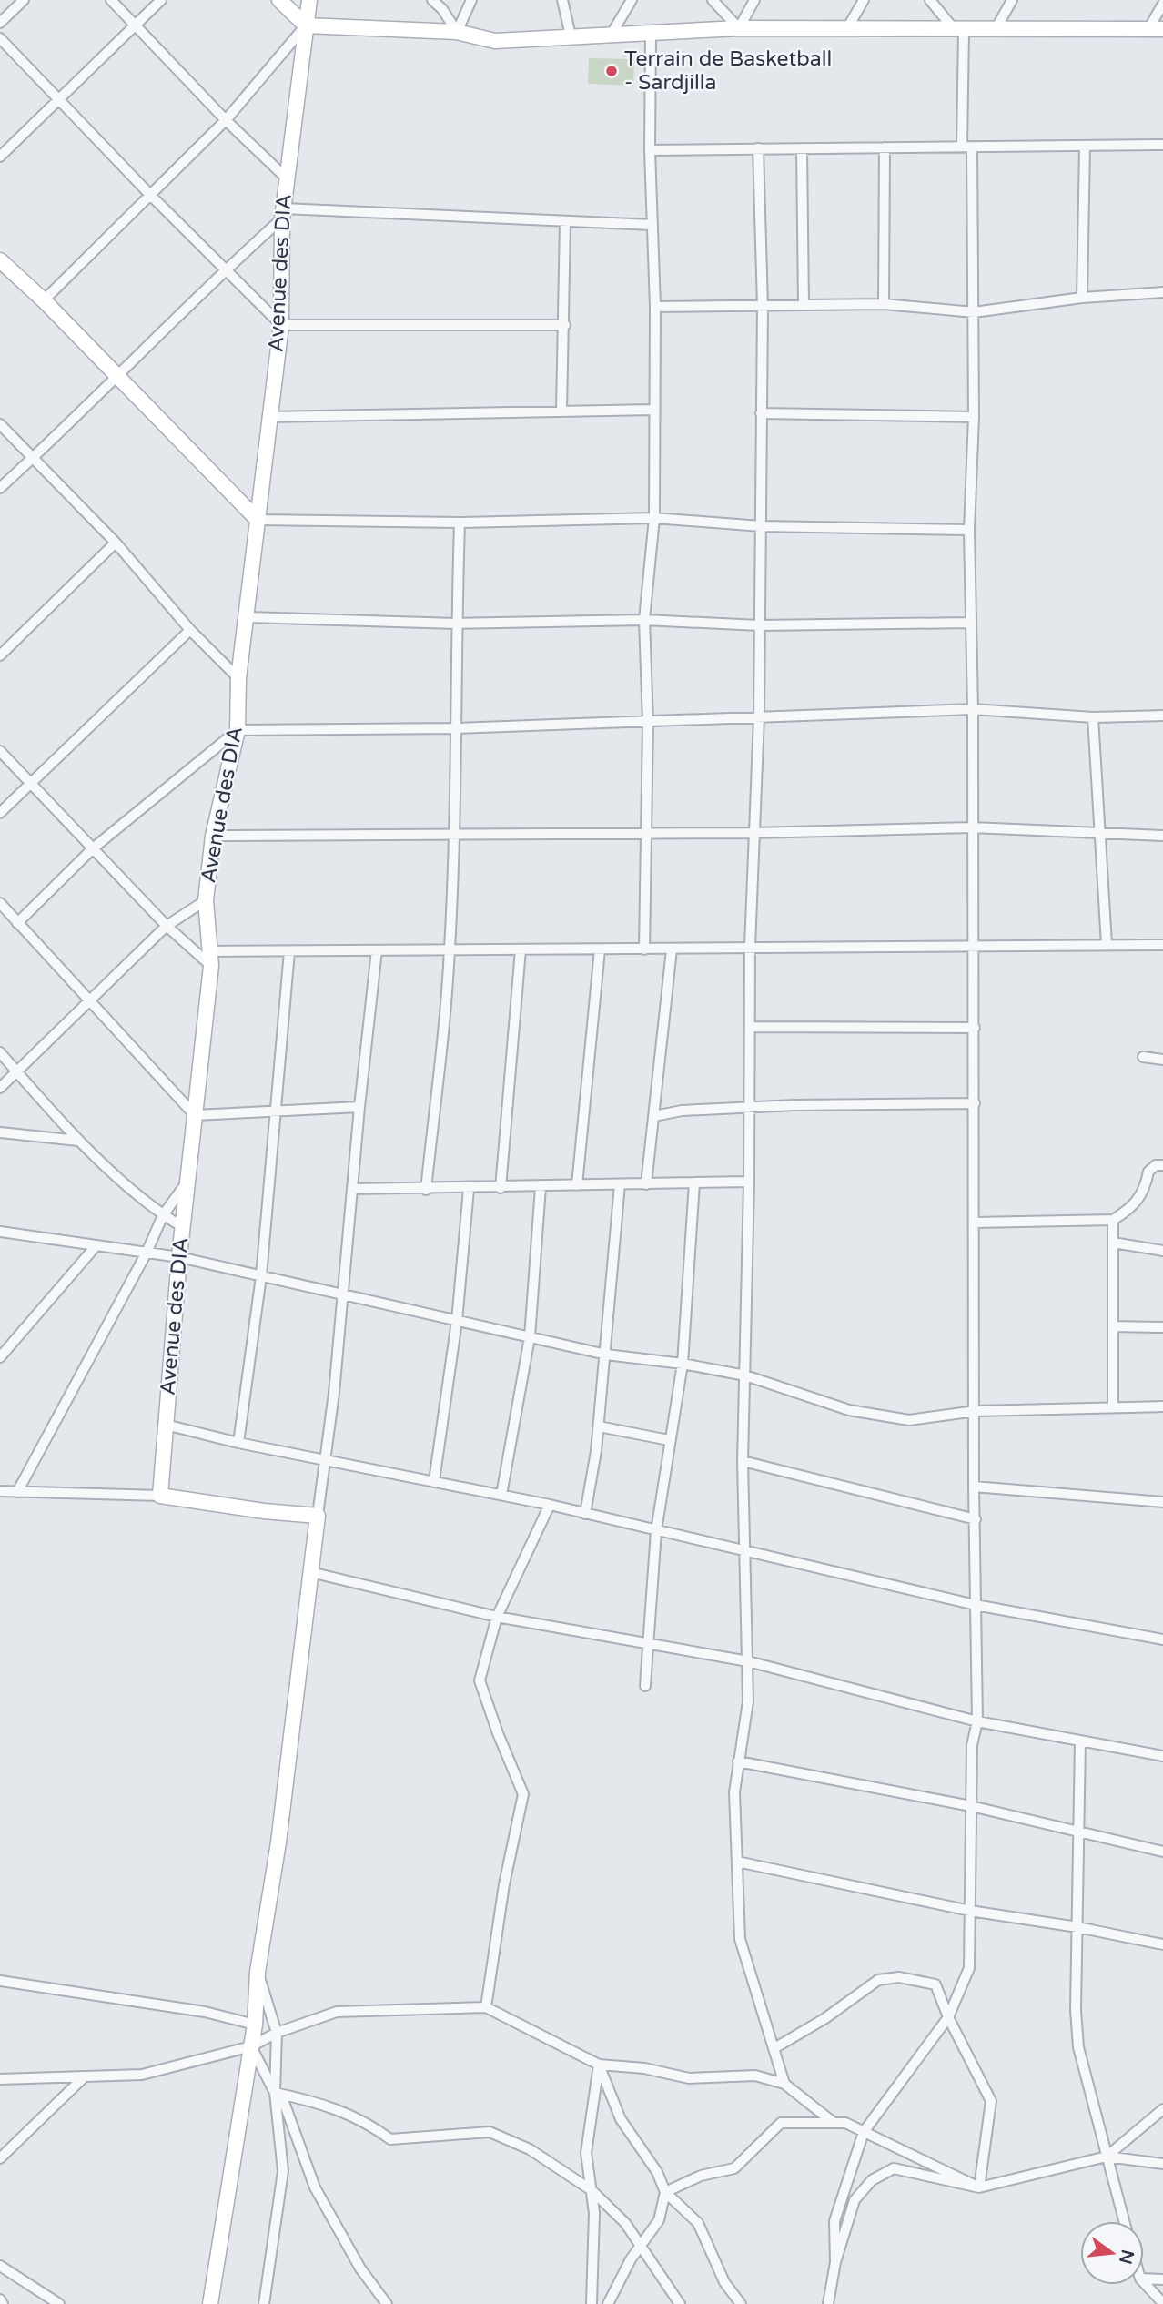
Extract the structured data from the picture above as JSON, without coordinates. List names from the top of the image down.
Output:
{
  "streets": {
    "street": ["Avenue des DIA"]
  },
  "places": ["Terrain de Basketball - Sardjilla"],
  "north": "right"
}
